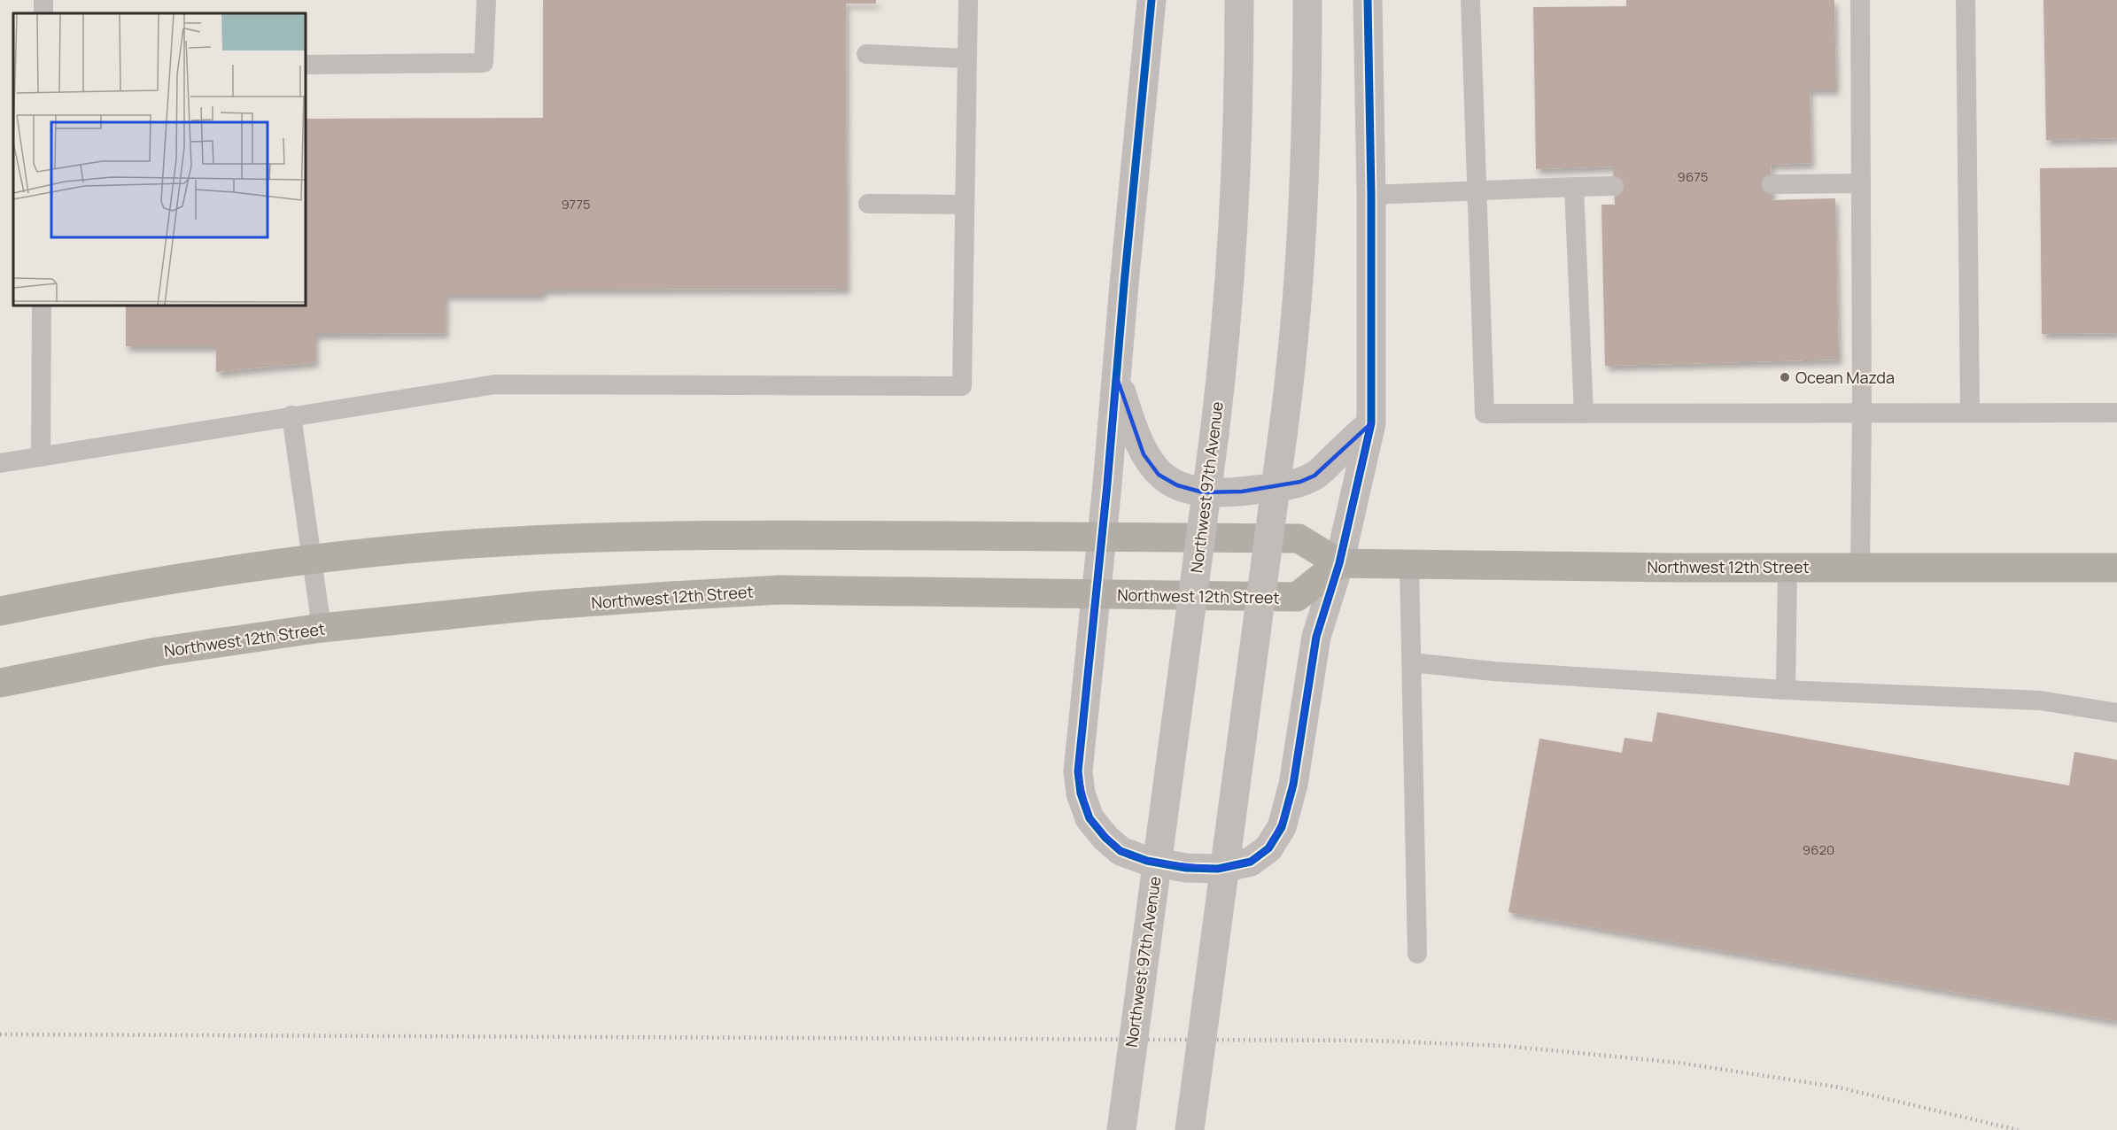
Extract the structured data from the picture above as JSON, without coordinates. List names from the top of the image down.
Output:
{
  "streets": {
    "main road": ["Northwest 12th Street"],
    "street": ["Northwest 97th Avenue"]
  },
  "places": ["Ocean Mazda"],
  "house_numbers": ["9675", "9775", "9620"]
}
